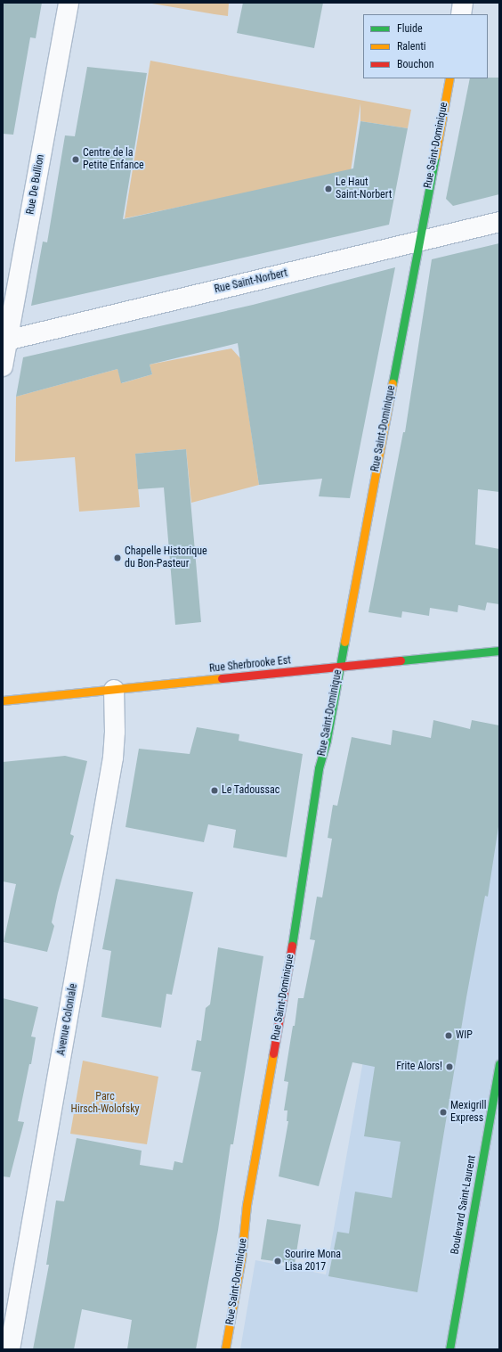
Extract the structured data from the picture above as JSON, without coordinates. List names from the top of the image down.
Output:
{
  "streets": {
    "street": [
      "Rue Saint-Dominique",
      "Rue De Bullion",
      "Rue Saint-Norbert",
      "Rue Sherbrooke Est",
      "Avenue Coloniale",
      "Boulevard Saint-Laurent"
    ]
  },
  "crossings": [
    ["Rue Saint-Dominique", "Rue Saint-Norbert"],
    ["Rue Saint-Dominique", "Rue Sherbrooke Est"],
    ["Rue De Bullion", "Rue Saint-Norbert"],
    ["Rue Sherbrooke Est", "Avenue Coloniale"]
  ],
  "parks": ["Parc Hirsch-Wolofsky"],
  "places": [
    "Centre de la Petite Enfance",
    "Le Haut Saint-Norbert",
    "Chapelle Historique du Bon-Pasteur",
    "Le Tadoussac",
    "WIP",
    "Frite Alors!",
    "Mexigrill Express",
    "Sourire Mona Lisa 2017"
  ],
  "legend": ["Fluide", "Ralenti", "Bouchon"]
}
